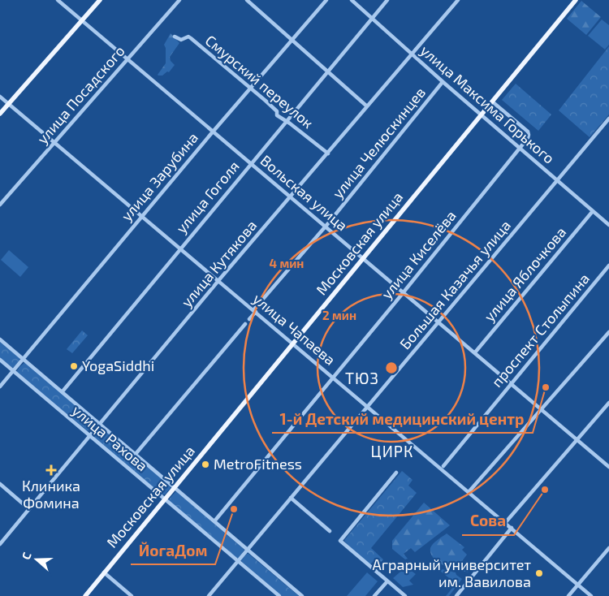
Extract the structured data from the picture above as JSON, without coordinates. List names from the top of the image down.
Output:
{
  "streets": {
    "main road": ["Московская улица"],
    "street": [
      "Смурский переулок",
      "улица Посадского",
      "улица Максима Горького",
      "улица Челюскинцев",
      "улица Зарубина",
      "Вольская улица",
      "улица Гоголя",
      "улица Киселёва",
      "улица Кутякова",
      "улица Яблочкова",
      "Большая Казачья улица",
      "улица Чапаева",
      "проспект Столыпина",
      "улица Рахова"
    ]
  },
  "crossings": [
    ["Смурский переулок", "улица Зарубина"],
    ["Смурский переулок", "улица Гоголя"],
    ["Смурский переулок", "улица Кутякова"],
    ["улица Посадского", "Вольская улица"],
    ["улица Посадского", "улица Чапаева"],
    ["улица Максима Горького", "улица Челюскинцев"],
    ["улица Максима Горького", "улица Гоголя"],
    ["улица Максима Горького", "Московская улица"],
    ["улица Максима Горького", "улица Киселёва"],
    ["улица Максима Горького", "улица Кутякова"],
    ["улица Максима Горького", "улица Яблочкова"],
    ["улица Максима Горького", "Большая Казачья улица"],
    ["улица Челюскинцев", "Вольская улица"],
    ["улица Челюскинцев", "улица Чапаева"],
    ["улица Зарубина", "Вольская улица"],
    ["улица Зарубина", "улица Чапаева"],
    ["улица Зарубина", "улица Рахова"],
    ["Вольская улица", "улица Гоголя"],
    ["Вольская улица", "Московская улица"],
    ["Вольская улица", "улица Киселёва"],
    ["Вольская улица", "улица Кутякова"],
    ["Вольская улица", "улица Яблочкова"],
    ["Вольская улица", "Большая Казачья улица"],
    ["Вольская улица", "проспект Столыпина"],
    ["улица Гоголя", "улица Чапаева"],
    ["улица Гоголя", "улица Рахова"],
    ["Московская улица", "улица Киселёва"],
    ["Московская улица", "улица Чапаева"],
    ["Московская улица", "улица Рахова"],
    ["улица Киселёва", "улица Чапаева"],
    ["улица Киселёва", "улица Рахова"],
    ["улица Кутякова", "улица Чапаева"],
    ["улица Кутякова", "улица Рахова"],
    ["Большая Казачья улица", "улица Чапаева"],
    ["Большая Казачья улица", "улица Рахова"]
  ],
  "districts": ["ТЮЗ", "ЦИРК"],
  "places": {
    "other": [
      "YogaSiddhi",
      "1-й Детский медицинский центр",
      "MetroFitness",
      "Сова",
      "ЙогаДом",
      "Аграрный университет им. Вавилова"
    ],
    "health": ["Клиника Фомина"]
  },
  "north": "left",
  "rings": ["4 мин", "2 мин"]
}
